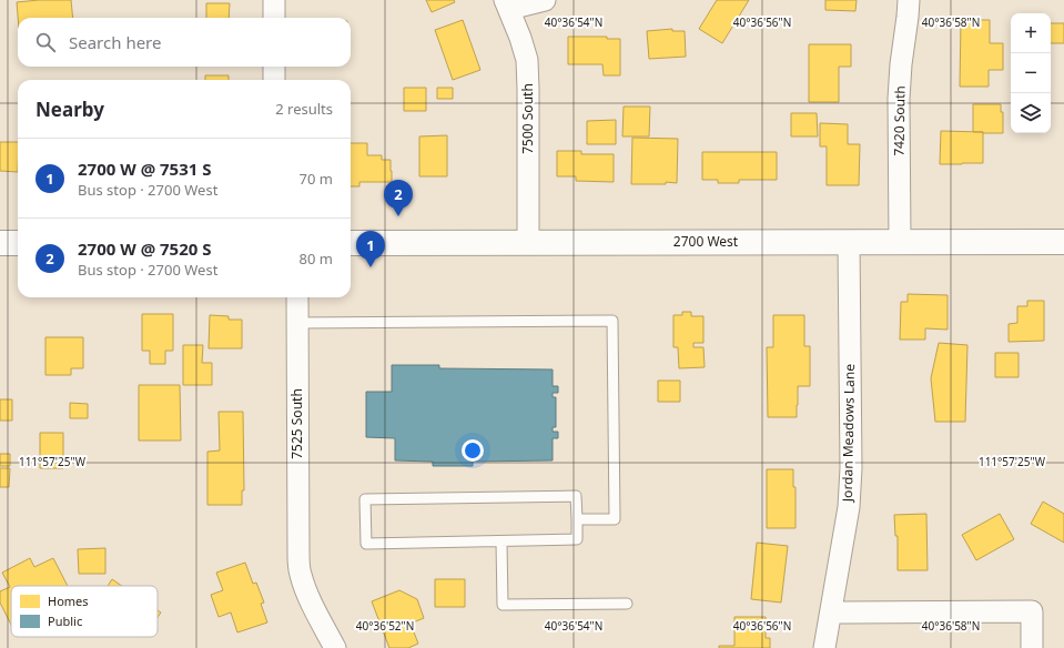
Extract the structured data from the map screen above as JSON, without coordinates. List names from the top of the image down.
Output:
{
  "streets": {
    "main road": ["2700 West"],
    "street": [
      "7500 South",
      "7420 South",
      "7525 South",
      "Jordan Meadows Lane"
    ]
  },
  "crossings": [
    ["7500 South", "2700 West"],
    ["7420 South", "2700 West"],
    ["2700 West", "Jordan Meadows Lane"]
  ],
  "legend": ["Homes", "Public"],
  "page": {
    "map_buttons": ["+", "−"],
    "search": "Search here",
    "heading": ["Nearby", "2 results"],
    "list": [
      {
        "mark": "1",
        "name": "2700 W @ 7531 S",
        "note": "Bus stop · 2700 West",
        "value": "70 m"
      },
      {
        "mark": "2",
        "name": "2700 W @ 7520 S",
        "note": "Bus stop · 2700 West",
        "value": "80 m"
      }
    ],
    "pins": ["2", "1"]
  },
  "coordinates": [
    "40°36'54\"N",
    "40°36'56\"N",
    "40°36'58\"N",
    "111°57'25\"W",
    "40°36'52\"N"
  ]
}
